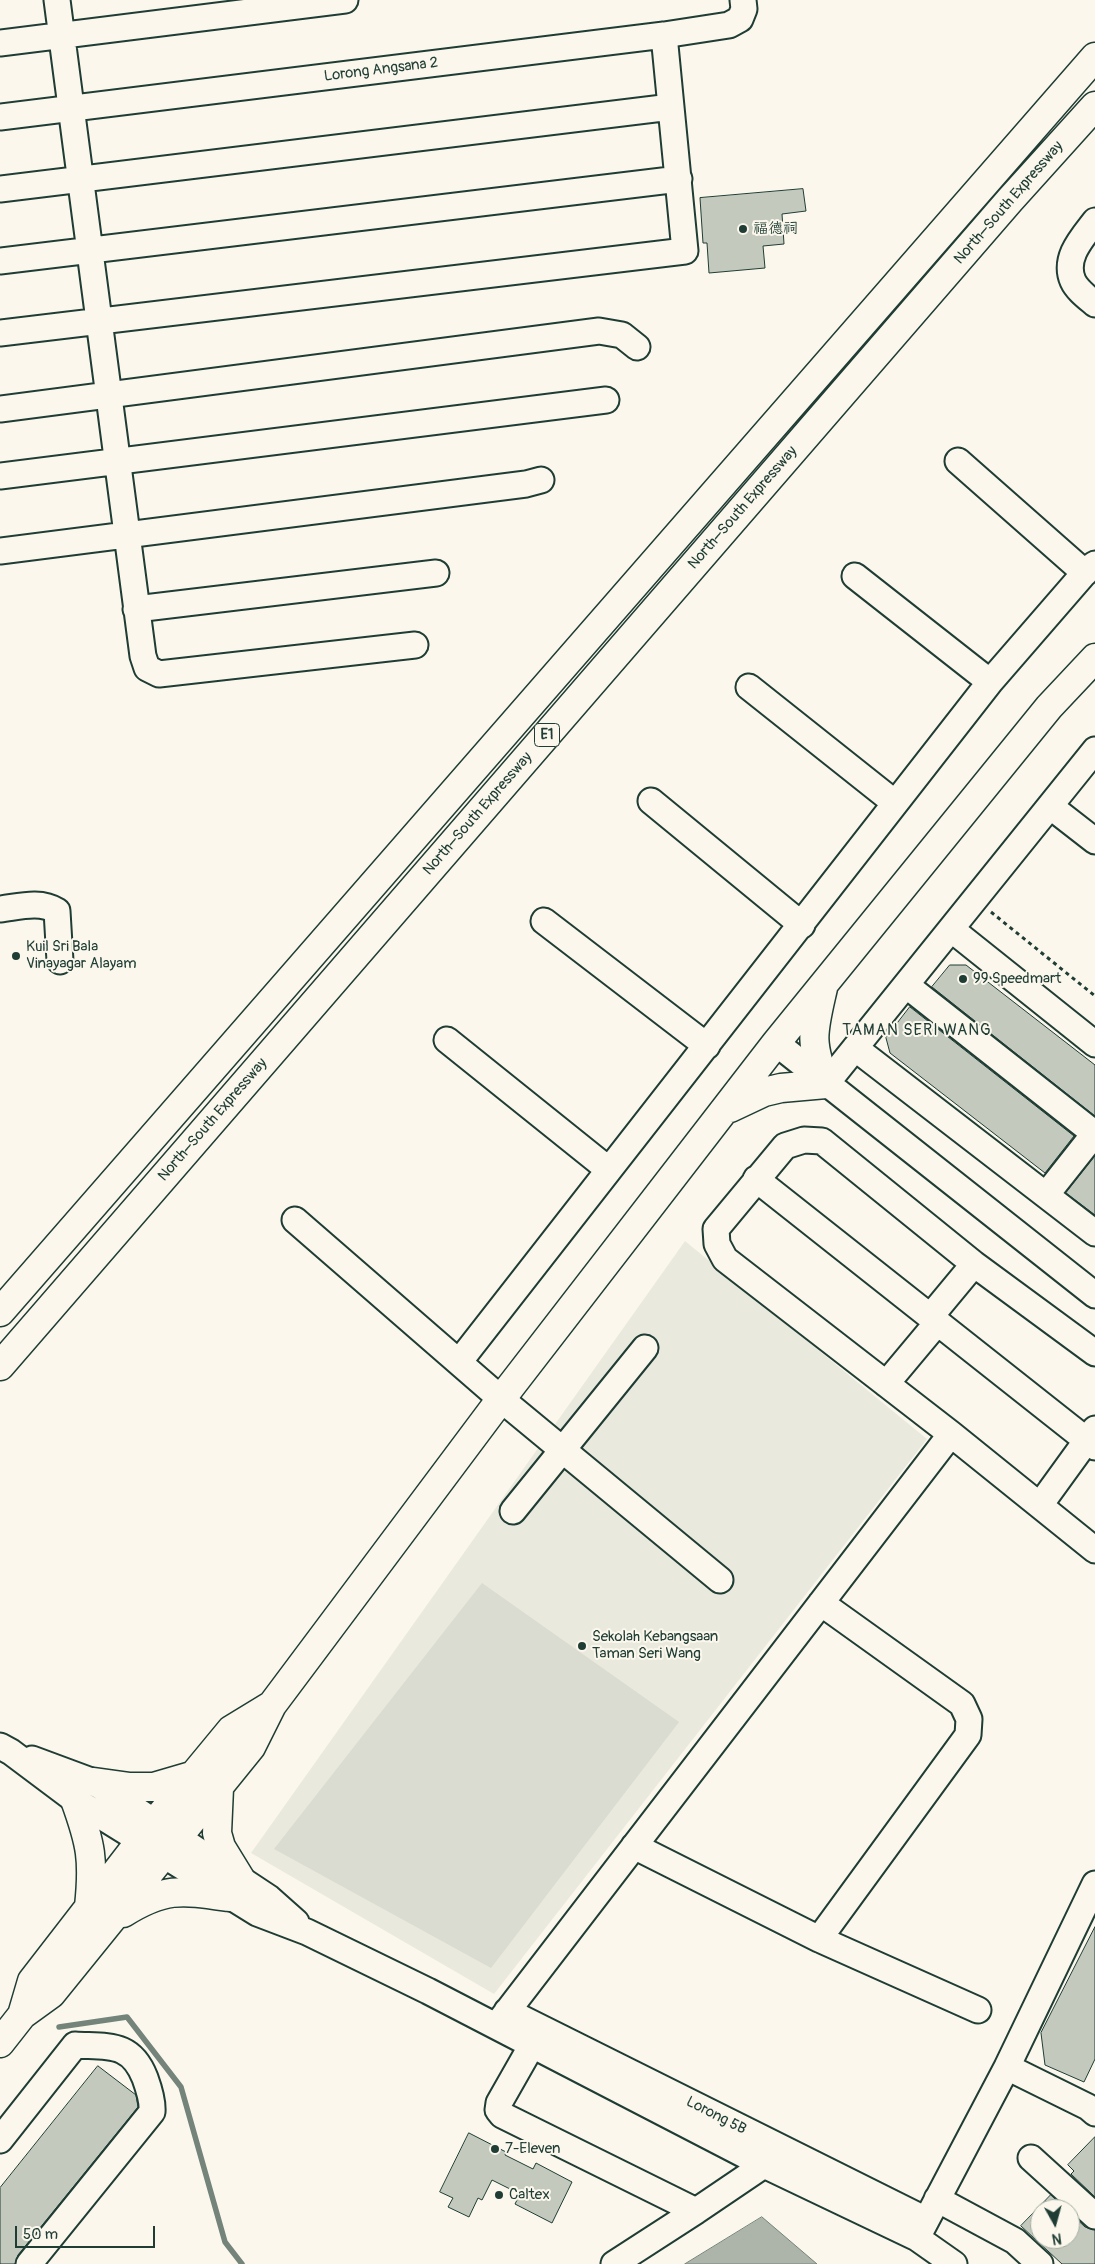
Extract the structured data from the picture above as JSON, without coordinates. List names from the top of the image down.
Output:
{
  "streets": {
    "main road": ["North–South Expressway", "E1"],
    "street": ["Lorong Angsana 2", "Lorong 5B"]
  },
  "districts": ["TAMAN SERI WANG"],
  "places": [
    "福德祠",
    "Kuil Sri Bala Vinayagar Alayam",
    "99 Speedmart",
    "Sekolah Kebangsaan Taman Seri Wang",
    "7-Eleven",
    "Caltex"
  ],
  "scale_bar": "50 m",
  "north": "bottom"
}
